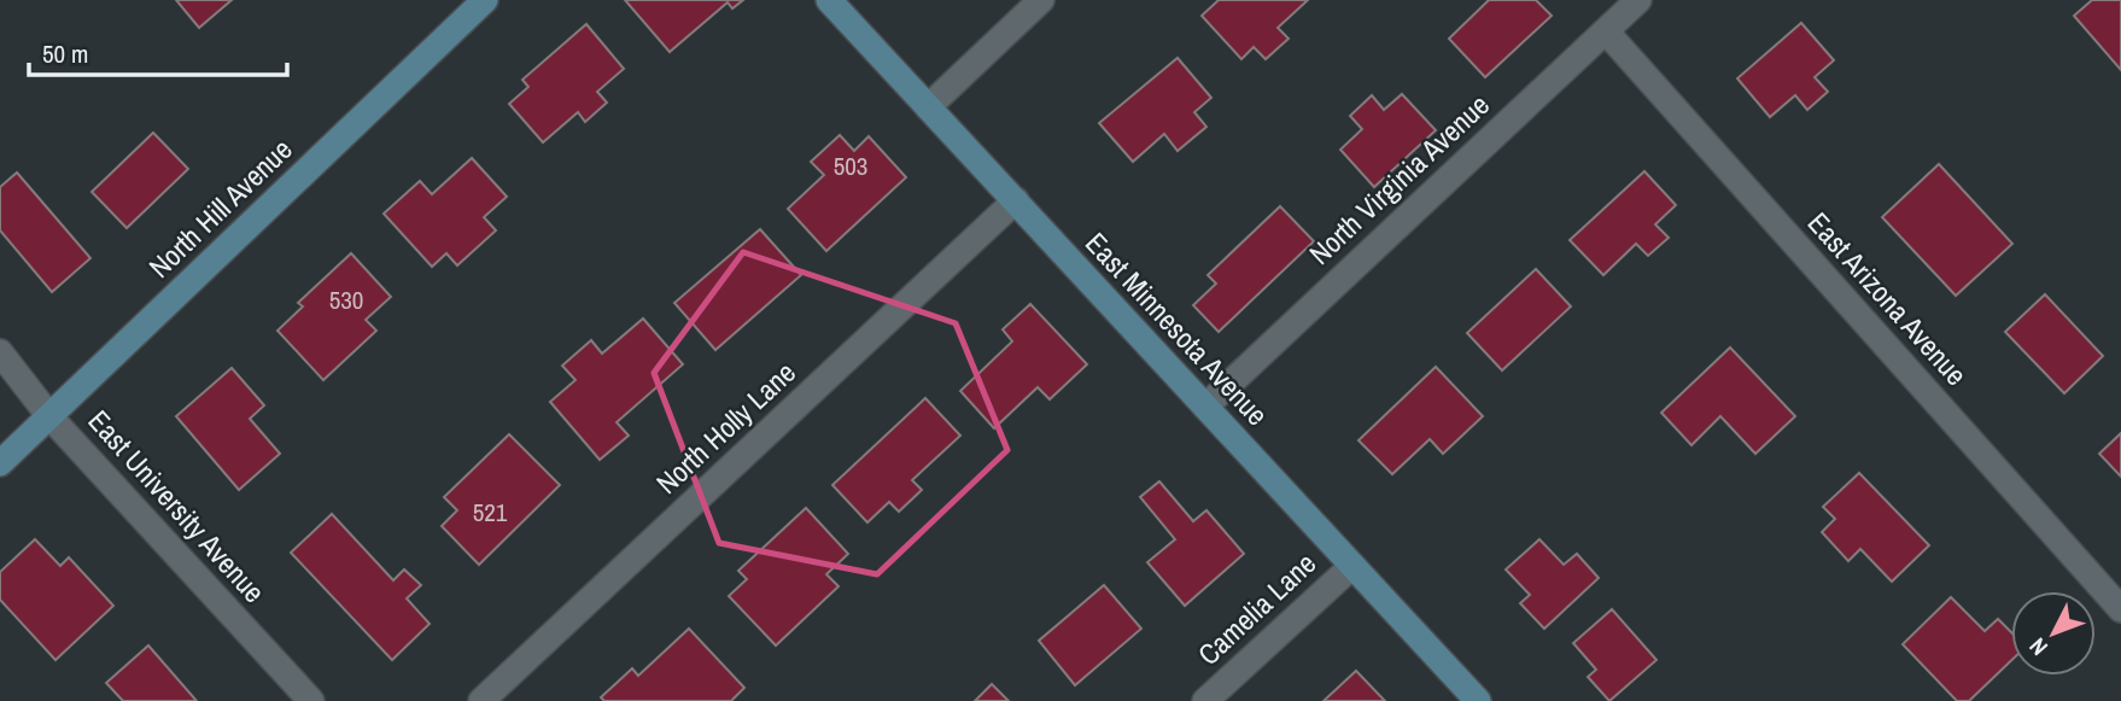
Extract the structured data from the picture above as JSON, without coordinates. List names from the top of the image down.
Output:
{
  "streets": {
    "street": [
      "North Virginia Avenue",
      "North Hill Avenue",
      "East Arizona Avenue",
      "East Minnesota Avenue",
      "North Holly Lane",
      "East University Avenue",
      "Camelia Lane"
    ]
  },
  "crossings": [
    ["North Virginia Avenue", "East Arizona Avenue"],
    ["North Virginia Avenue", "East Minnesota Avenue"],
    ["North Hill Avenue", "East University Avenue"],
    ["East Minnesota Avenue", "North Holly Lane"],
    ["East Minnesota Avenue", "Camelia Lane"]
  ],
  "house_numbers": ["503", "530", "521"],
  "scale_bar": "50 m",
  "north": "bottom left"
}
